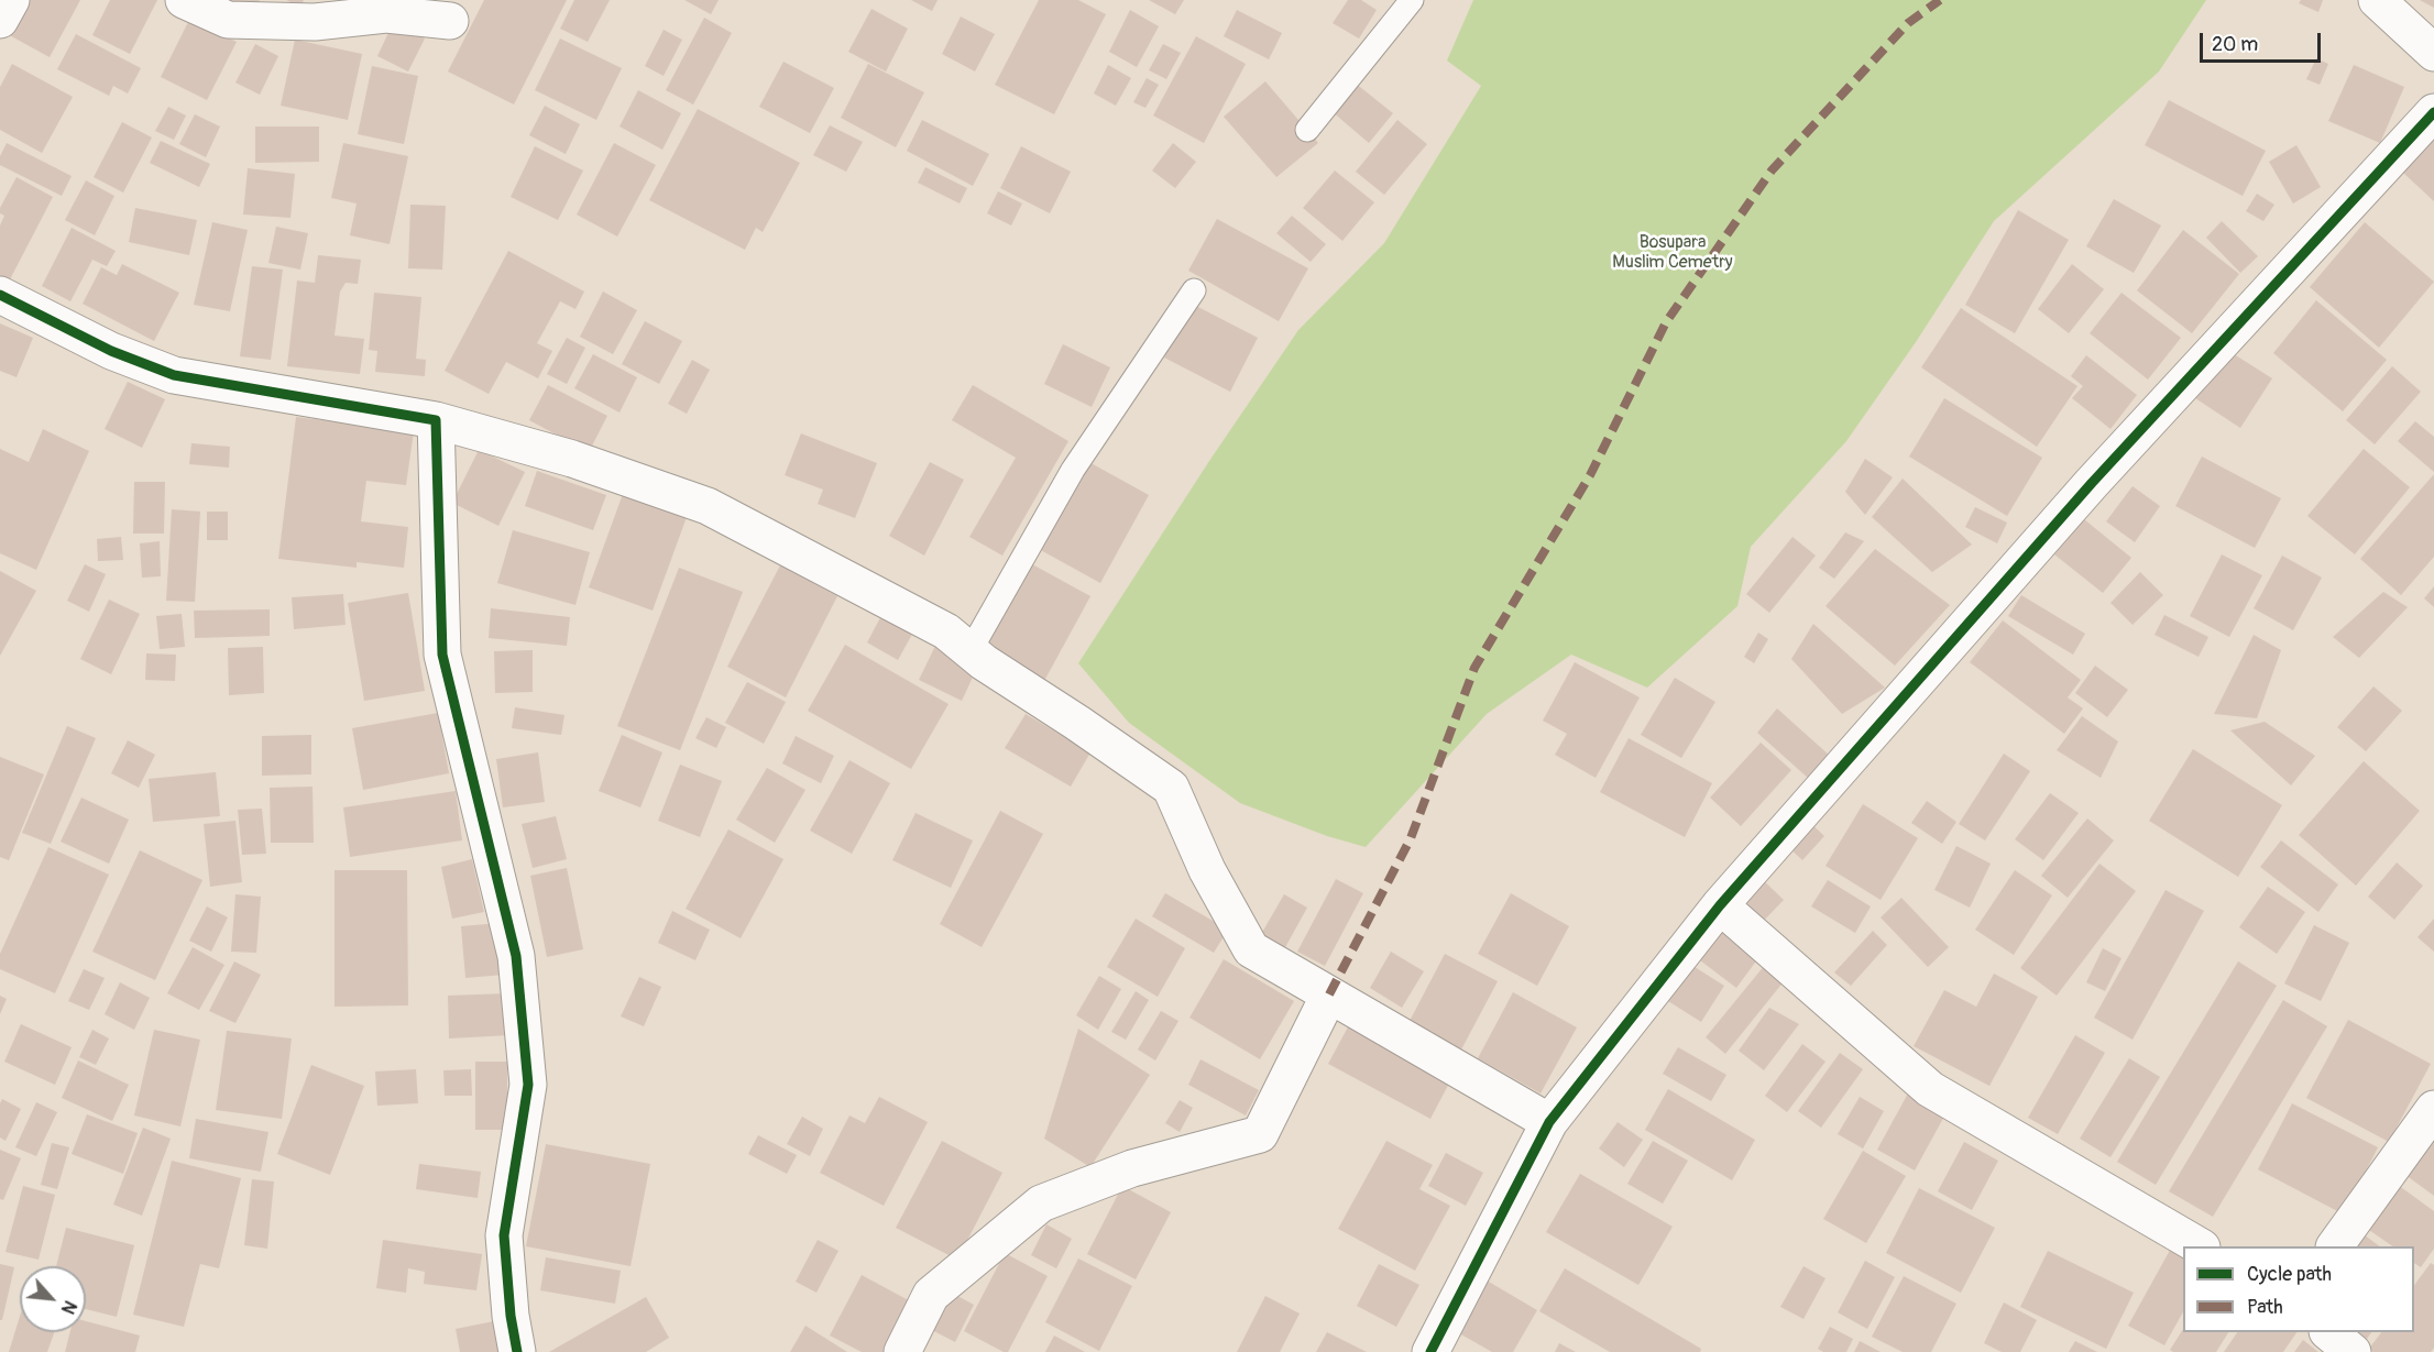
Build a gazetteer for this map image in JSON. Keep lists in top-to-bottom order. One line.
{"parks":["Bosupara Muslim Cemetry"],"legend":["Cycle path","Path"],"scale_bar":"20 m","north":"bottom right"}
